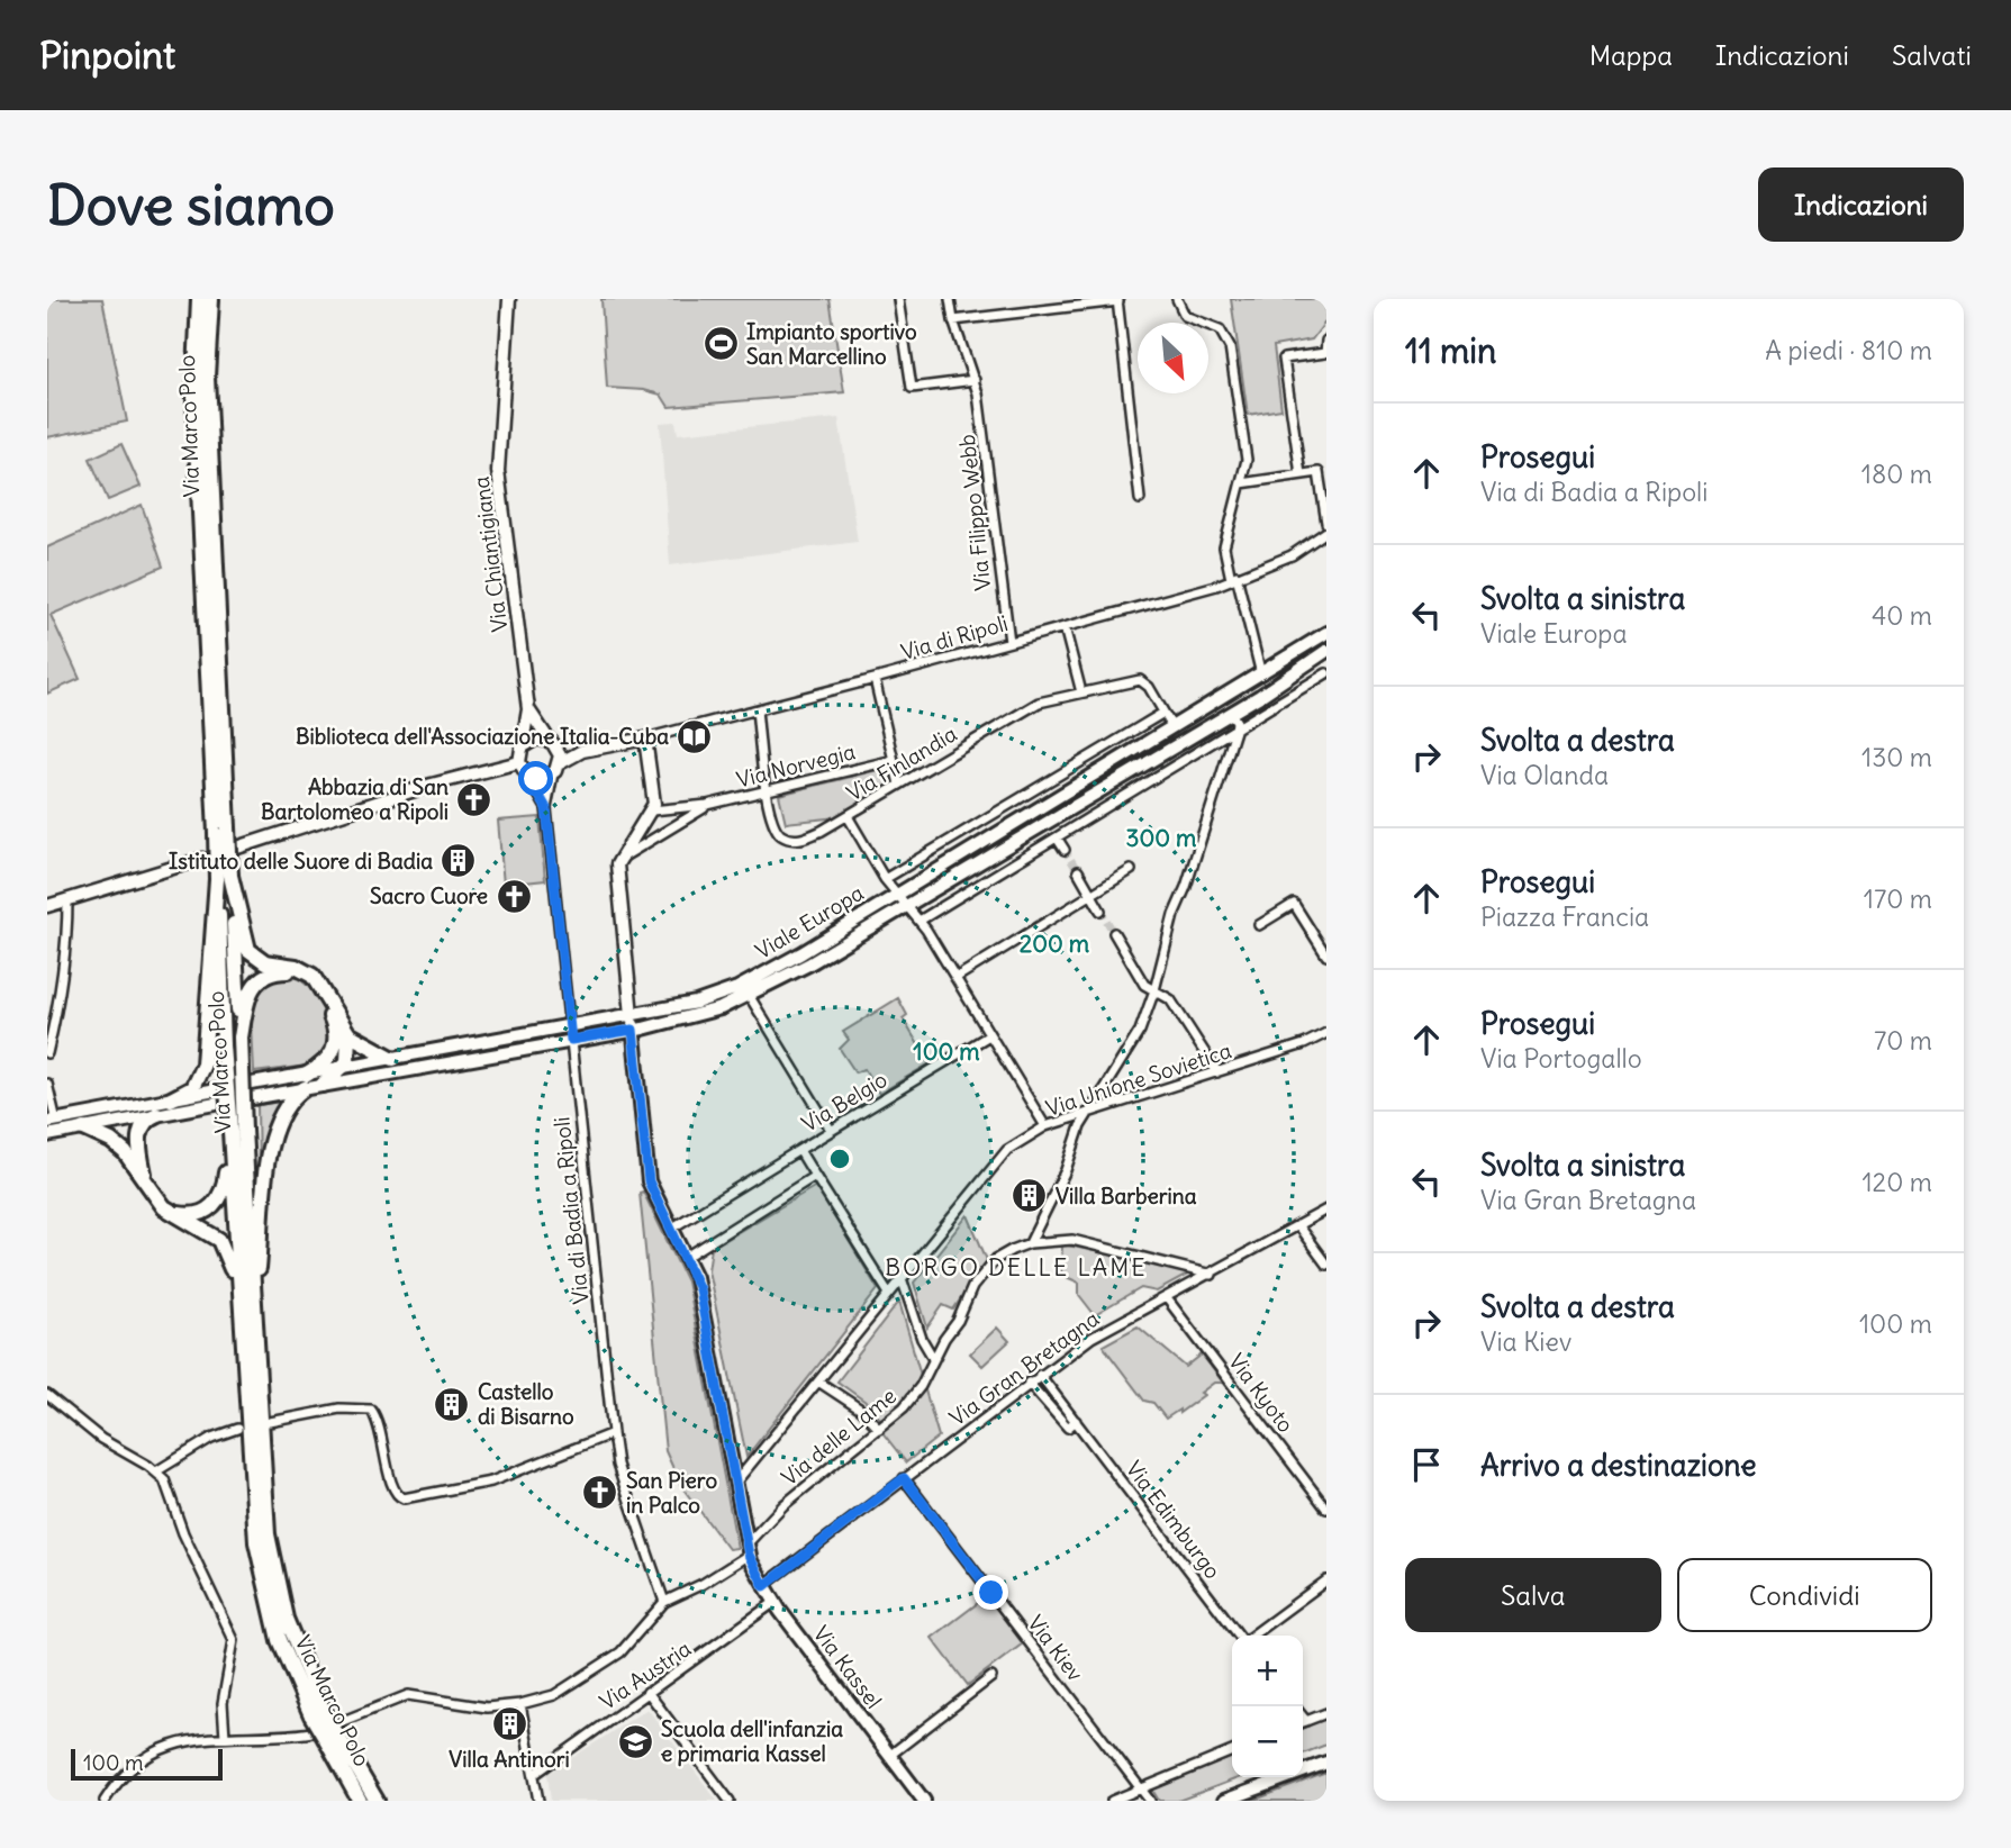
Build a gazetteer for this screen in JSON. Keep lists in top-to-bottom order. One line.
{"streets":{"highway":["Via Marco Polo"],"main road":["Viale Europa","Via Kassel"],"street":["Via Filippo Webb","Via Chiantigiana","Via di Ripoli","Via Finlandia","Via Norvegia","Via Unione Sovietica","Via Belgio","Via di Badia a Ripoli","Via Gran Bretagna","Via Kyoto","Via delle Lame","Via Edimburgo","Via Kiev","Via Austria"]},"crossings":[["Via Marco Polo","Via delle Lame"],["Via Filippo Webb","Via di Ripoli"],["Via Chiantigiana","Via di Ripoli"],["Via Chiantigiana","Via di Badia a Ripoli"],["Via di Ripoli","Via di Badia a Ripoli"],["Via Finlandia","Via Norvegia"],["Via Finlandia","Viale Europa"],["Viale Europa","Via di Badia a Ripoli"],["Viale Europa","Via Kassel"],["Via Unione Sovietica","Via Kassel"],["Via Belgio","Via Kassel"],["Via di Badia a Ripoli","Via delle Lame"],["Via Gran Bretagna","Via Kyoto"],["Via Gran Bretagna","Via delle Lame"],["Via Gran Bretagna","Via Edimburgo"],["Via Gran Bretagna","Via Kiev"],["Via Gran Bretagna","Via Kassel"],["Via delle Lame","Via Kassel"],["Via Kassel","Via Austria"]],"districts":["BORGO DELLE LAME"],"places":{"sports":["Impianto sportivo San Marcellino"],"library":["Biblioteca dell'Associazione Italia-Cuba"],"church":["Abbazia di San Bartolomeo a Ripoli","Sacro Cuore","San Piero in Palco"],"building":["Istituto delle Suore di Badia","Villa Barberina","Castello di Bisarno","Villa Antinori"],"school or university":["Scuola dell'infanzia e primaria Kassel"]},"scale_bar":"100 m","north":"bottom right","page":{"header":"Pinpoint","nav":["Mappa","Indicazioni","Salvati"],"buttons":["Indicazioni",["Salva","Condividi"]],"title":"Dove siamo","heading":["11 min","A piedi · 810 m"],"list":[["Prosegui","Via di Badia a Ripoli","180 m"],["Svolta a sinistra","Viale Europa","40 m"],["Svolta a destra","Via Olanda","130 m"],["Prosegui","Piazza Francia","170 m"],["Prosegui","Via Portogallo","70 m"],["Svolta a sinistra","Via Gran Bretagna","120 m"],["Svolta a destra","Via Kiev","100 m"],"Arrivo a destinazione"],"map_buttons":["+","−"],"scale":"100 m"},"rings":["300 m","200 m","100 m"]}
